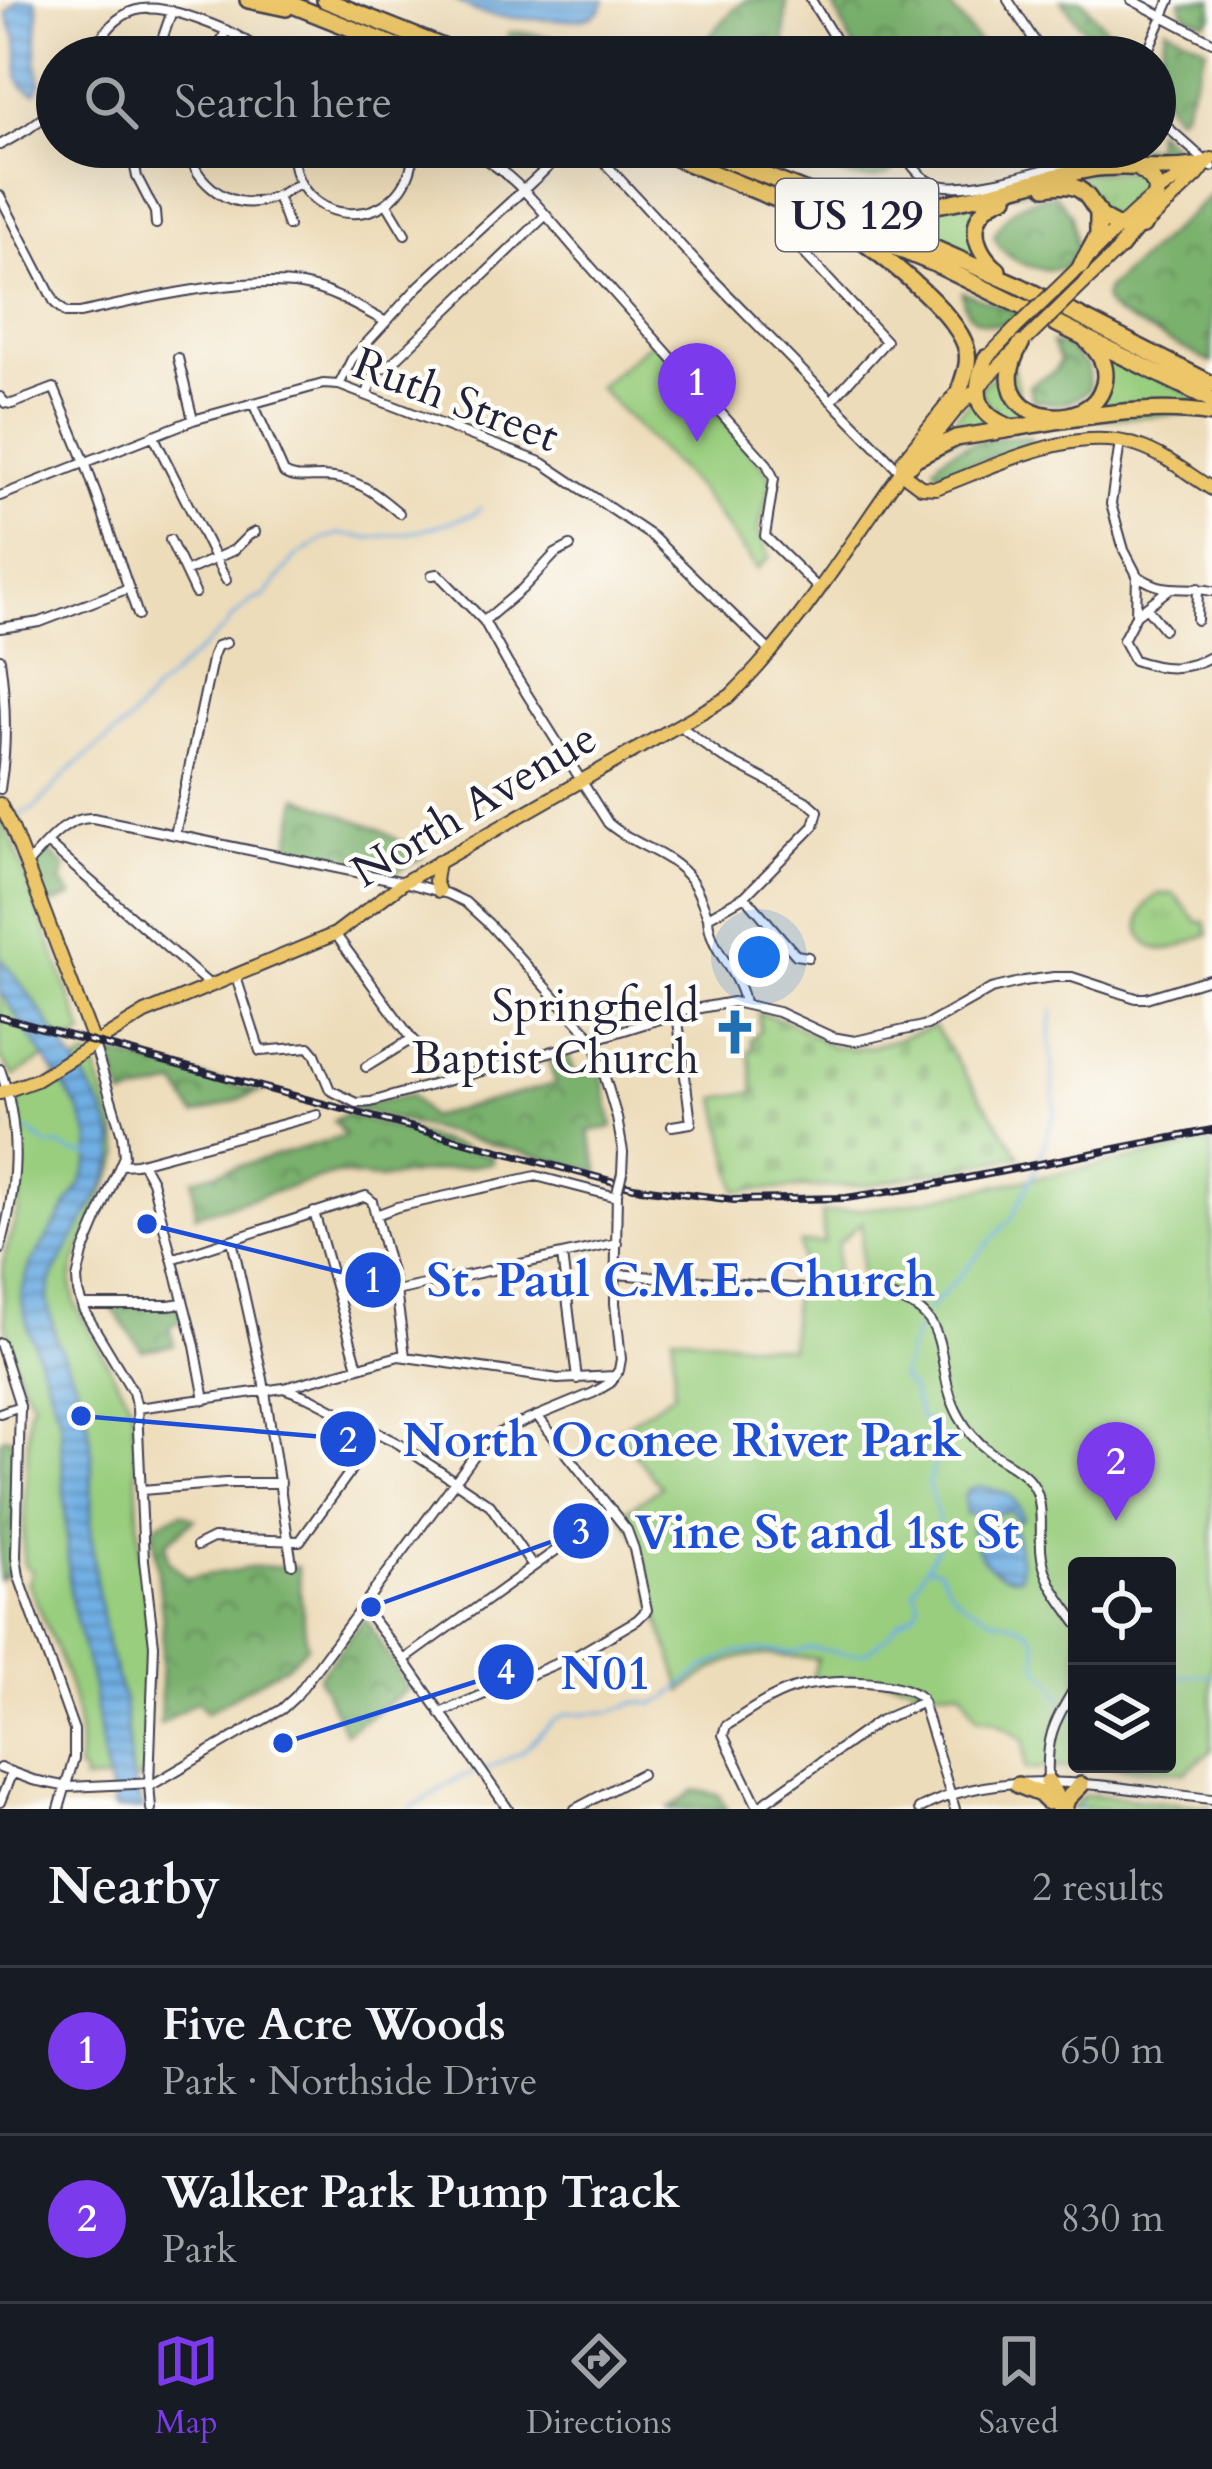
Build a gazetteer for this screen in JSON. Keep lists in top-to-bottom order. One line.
{"streets":{"highway":["US 129"],"main road":["North Avenue"],"street":["Ruth Street"]},"crossings":[["US 129","North Avenue"],["Ruth Street","North Avenue"]],"places":{"church":["Springfield Baptist Church"],"other":["St. Paul C.M.E. Church","North Oconee River Park","Vine St and 1st St","N01"]},"page":{"search":"Search here","pins":["1","2"],"heading":["Nearby","2 results"],"list":[{"mark":"1","name":"Five Acre Woods","note":"Park · Northside Drive","value":"650 m"},{"mark":"2","name":"Walker Park Pump Track","note":"Park","value":"830 m"}],"nav":["Map","Directions","Saved"]}}
